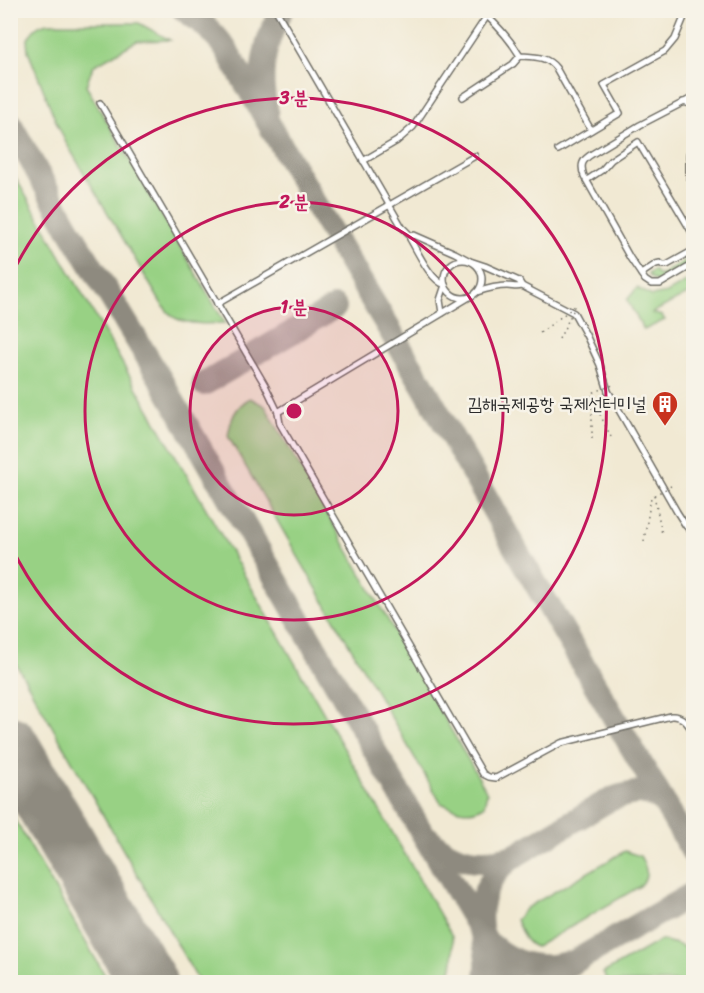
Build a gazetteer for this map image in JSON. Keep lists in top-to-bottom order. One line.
{"places":{"building":["김해국제공항 국제선터미널"]},"rings":["3 분","2 분","1 분"]}
